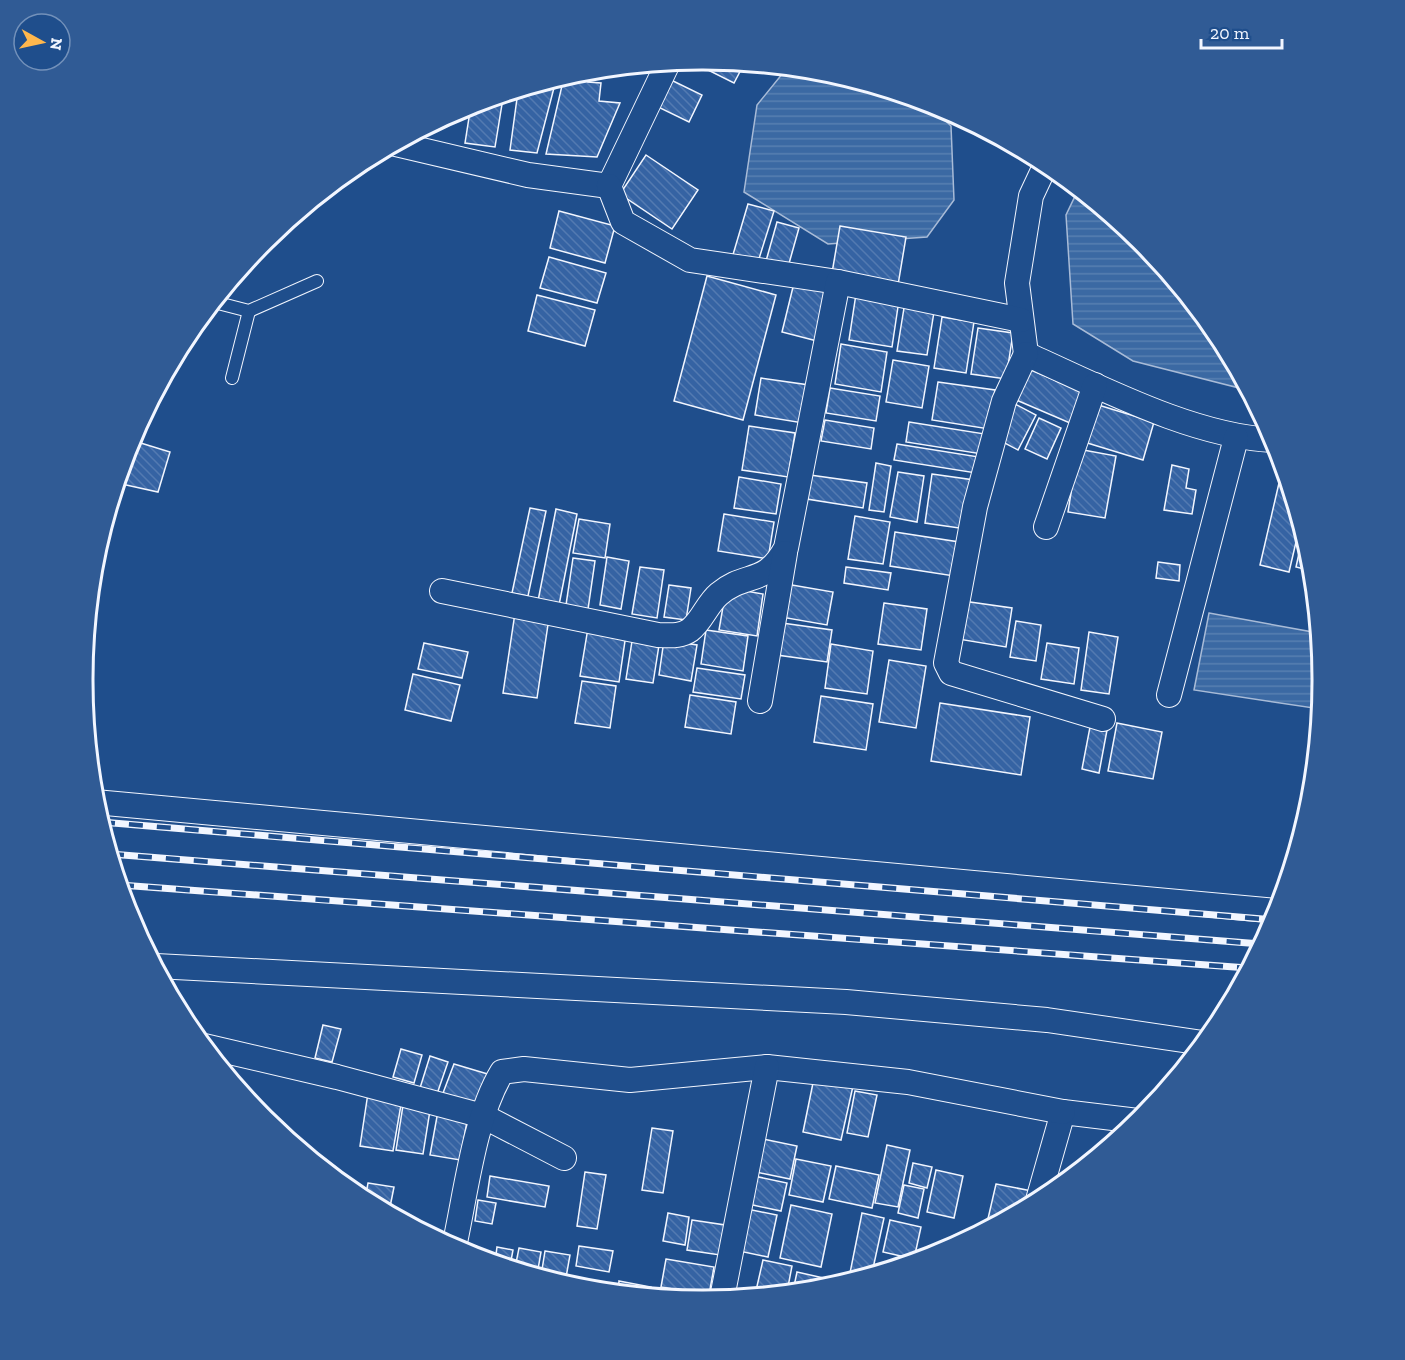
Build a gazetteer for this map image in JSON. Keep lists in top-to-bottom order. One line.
{"scale_bar":"20 m","north":"right"}
